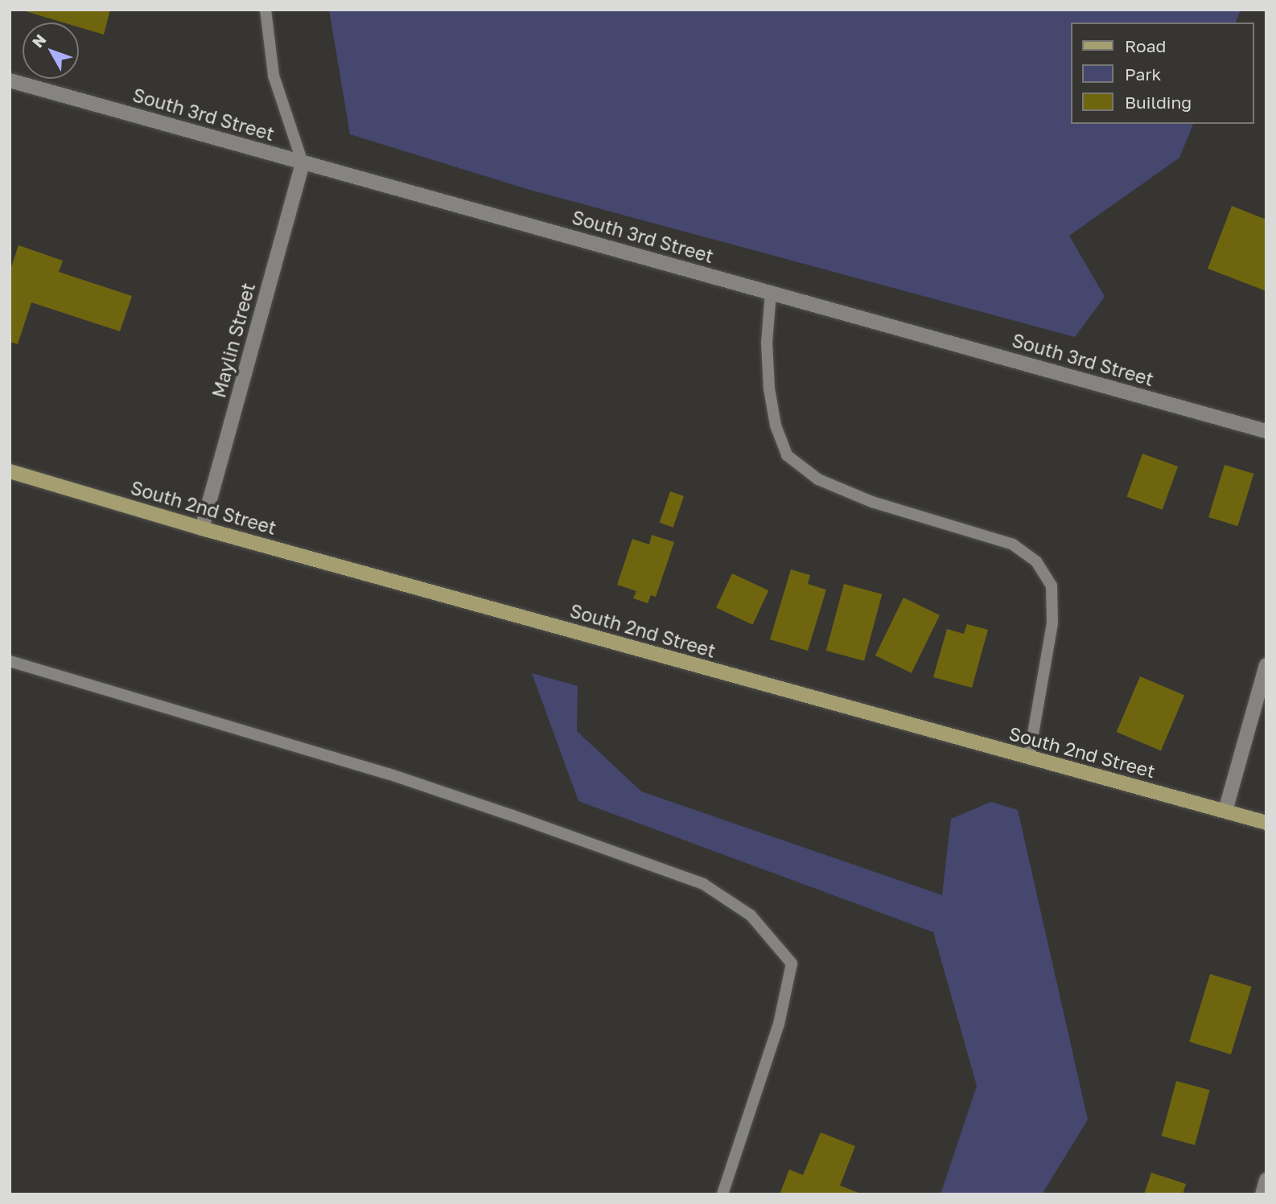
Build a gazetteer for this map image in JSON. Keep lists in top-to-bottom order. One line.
{"streets":{"main road":["South 2nd Street"],"street":["South 3rd Street","Maylin Street"]},"crossings":[["South 3rd Street","Maylin Street"],["Maylin Street","South 2nd Street"]],"legend":["Road","Park","Building"],"north":"top left"}
